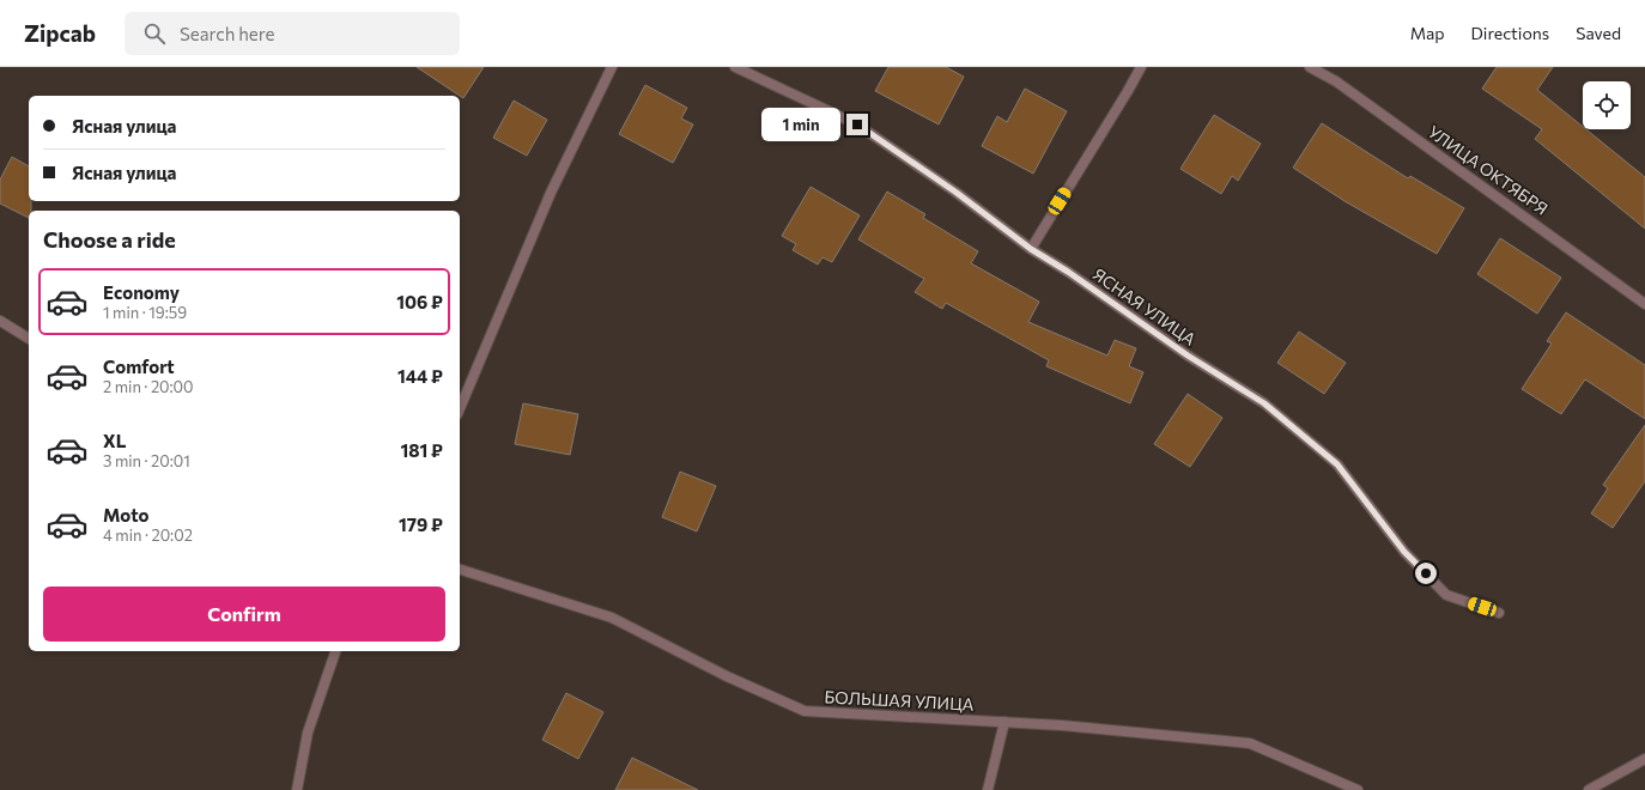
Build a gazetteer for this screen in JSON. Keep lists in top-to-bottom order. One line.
{"streets":{"street":["УЛИЦА ОКТЯБРЯ","ЯСНАЯ УЛИЦА","БОЛЬШАЯ УЛИЦА"]},"page":{"header":"Zipcab","search":"Search here","nav":["Map","Directions","Saved"],"banner":["Ясная улица","Ясная улица"],"bubble":"1 min","heading":"Choose a ride","list":[{"name":"Economy","note":"1 min · 19:59","value":"106 ₽"},{"name":"Comfort","note":"2 min · 20:00","value":"144 ₽"},{"name":"XL","note":"3 min · 20:01","value":"181 ₽"},{"name":"Moto","note":"4 min · 20:02","value":"179 ₽"}],"buttons":"Confirm"}}
